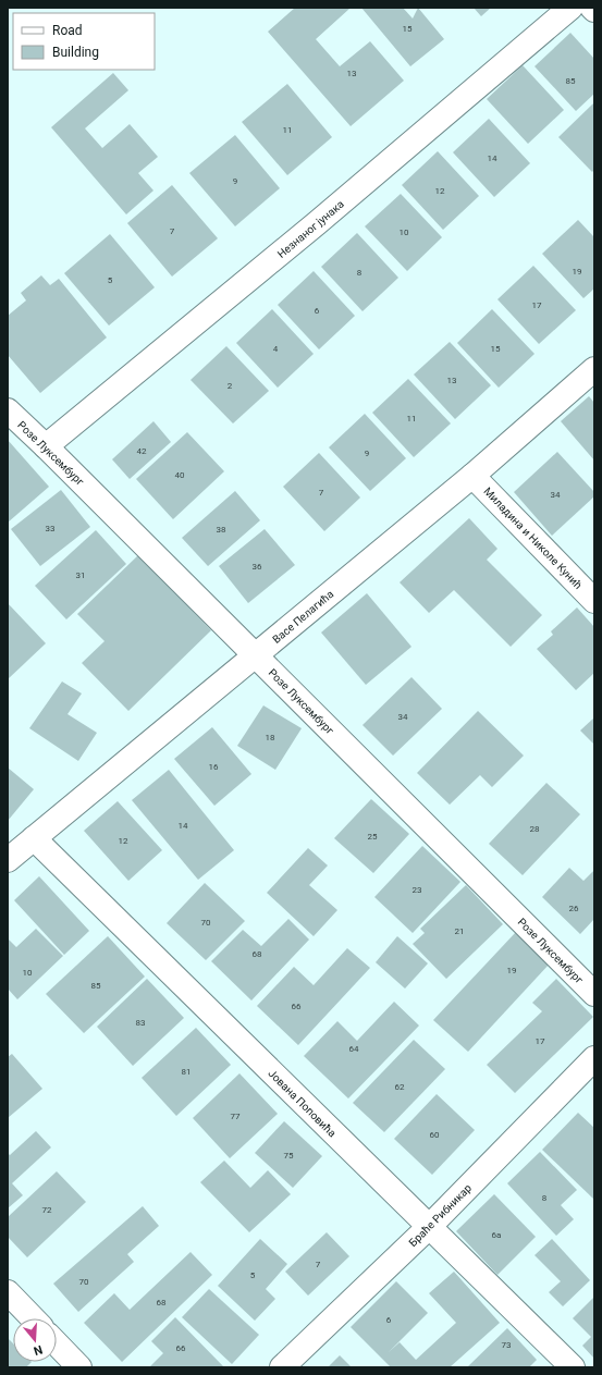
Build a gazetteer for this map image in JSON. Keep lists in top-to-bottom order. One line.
{"streets":{"street":["Незнаног јунака","Розе Луксембург","Миладина и Николе Кунић","Васе Пелагића","Јована Поповића","Браће Рибникар"]},"crossings":[["Незнаног јунака","Розе Луксембург"],["Розе Луксембург","Васе Пелагића"],["Миладина и Николе Кунић","Васе Пелагића"],["Васе Пелагића","Јована Поповића"],["Јована Поповића","Браће Рибникар"]],"house_numbers":["15","13","85","11","14","9","12","7","10","19","8","5","17","6","4","15","13","2","11","42","9","40","7","34","33","38","36","31","34","18","16","14","28","25","12","23","26","70","21","68","19","10","85","66","83","17","64","81","62","77","60","75","8","72","6a","7","5","70","68","6","73","66"],"legend":["Road","Building"],"north":"bottom"}
